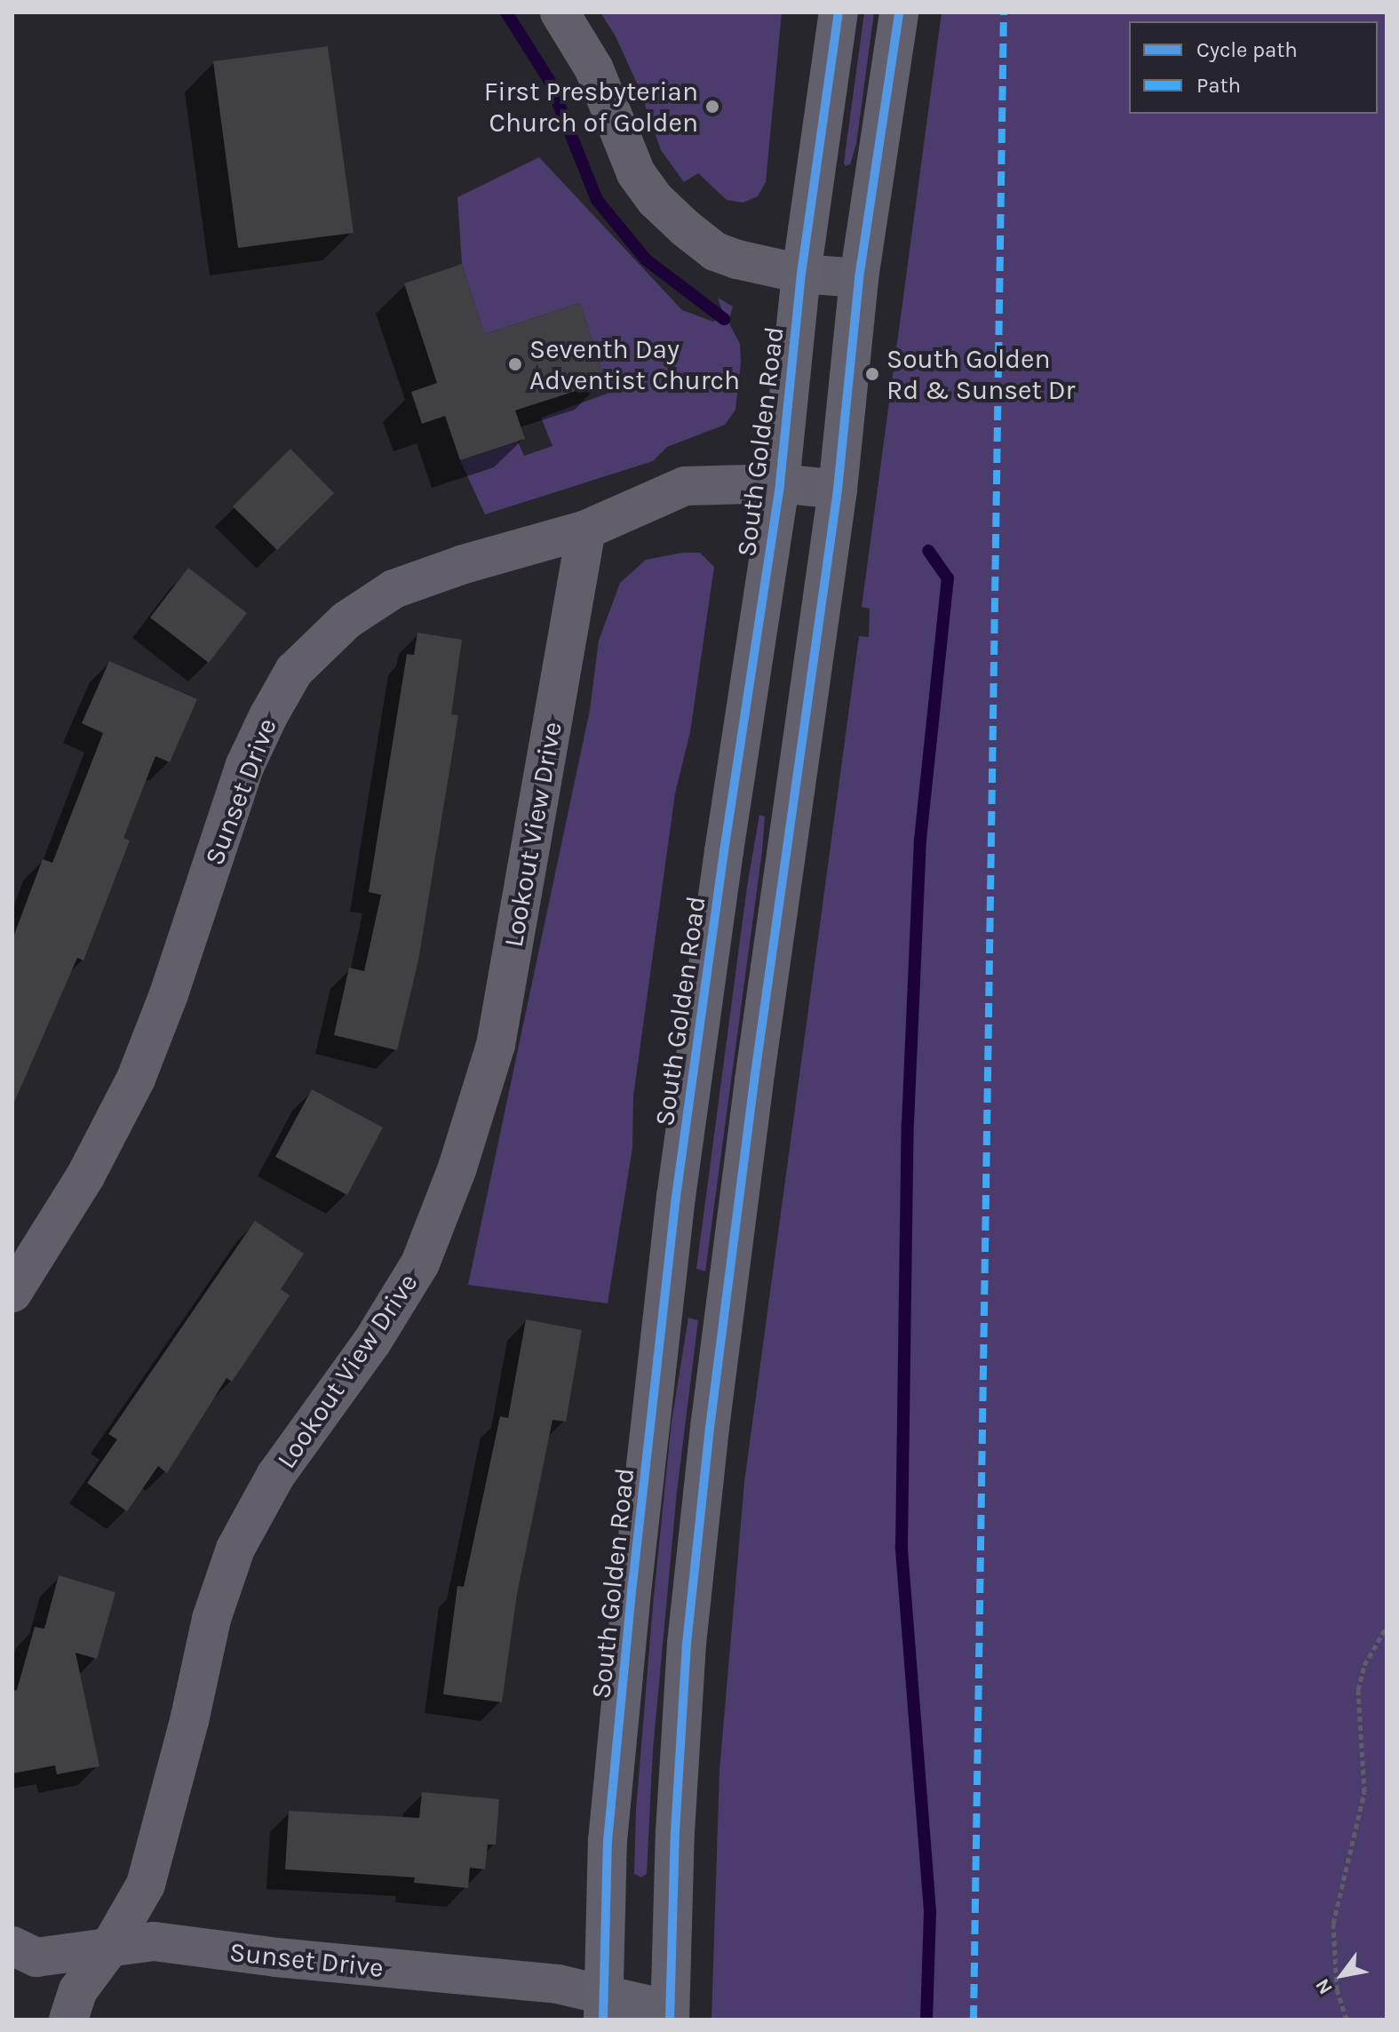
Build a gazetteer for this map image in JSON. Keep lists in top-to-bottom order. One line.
{"streets":{"main road":["South Golden Road"],"street":["Sunset Drive","Lookout View Drive"]},"crossings":[["South Golden Road","Sunset Drive"],["Sunset Drive","Lookout View Drive"]],"places":["First Presbyterian Church of Golden","Seventh Day Adventist Church","South Golden Rd & Sunset Dr"],"legend":["Cycle path","Path"],"north":"bottom left"}
